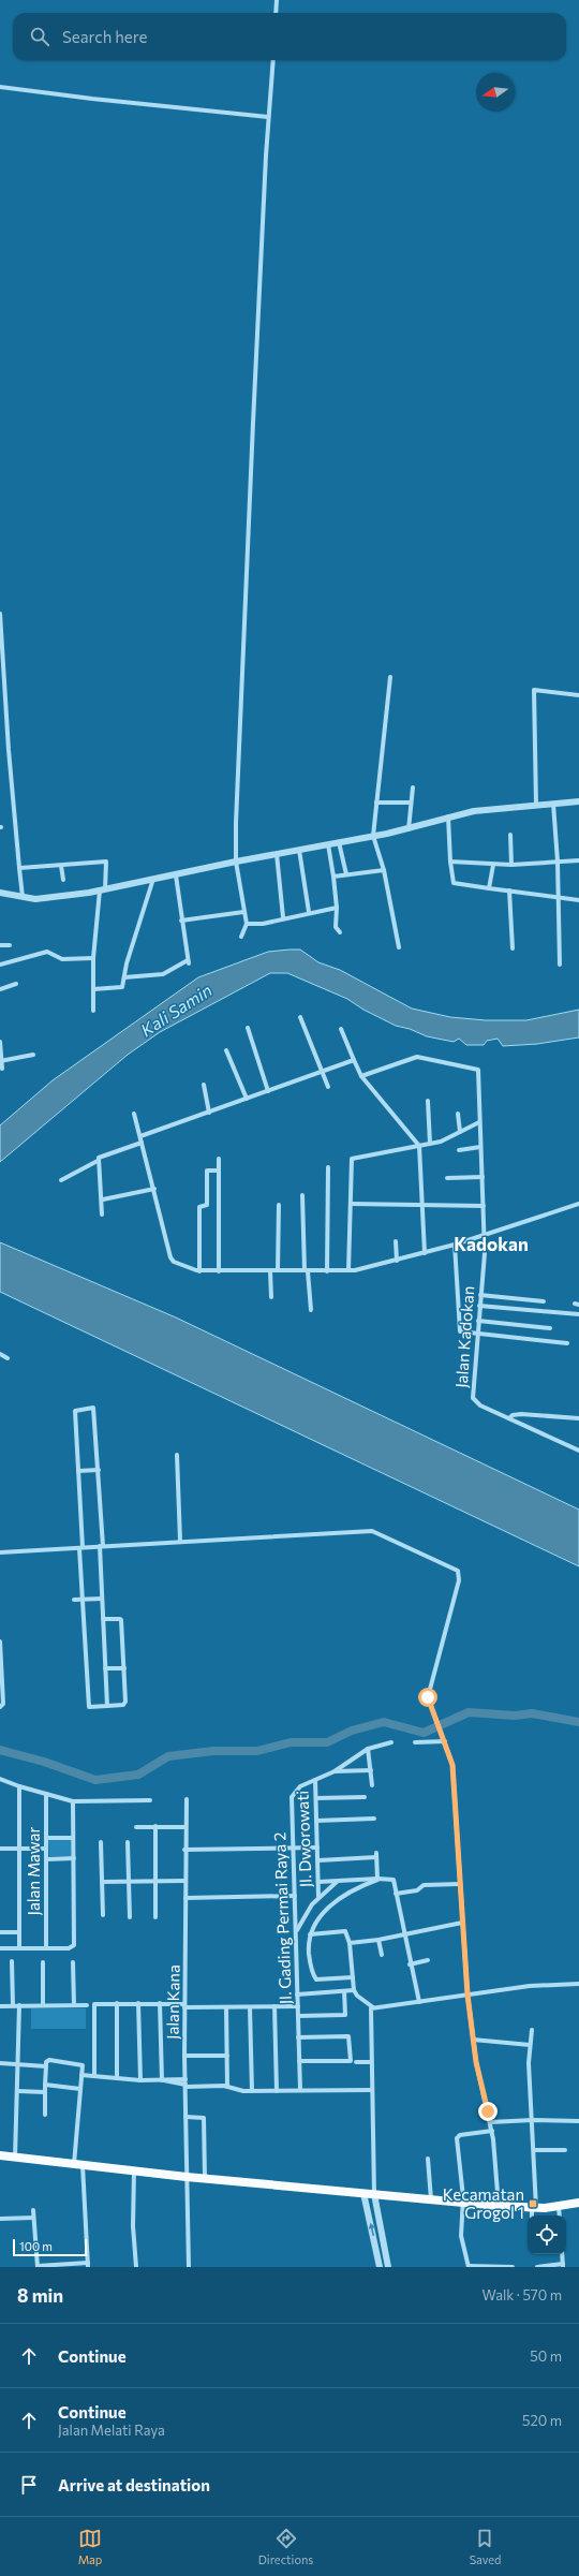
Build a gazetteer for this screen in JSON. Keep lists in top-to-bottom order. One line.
{"streets":{"street":["Jalan Kadokan","Jl. Dworowati","Jalan Mawar","Jl. Gading Permai Raya 2","Jalan Kana"]},"crossings":[["Jl. Dworowati","Jl. Gading Permai Raya 2"]],"districts":["Kadokan"],"water":["Kali Samin"],"places":{"transit":["Kecamatan Grogol 1"]},"scale_bar":"100 m","north":"left","page":{"search":"Search here","scale":"100 m","heading":["8 min","Walk · 570 m"],"list":[["Continue","50 m"],["Continue","Jalan Melati Raya","520 m"],"Arrive at destination"],"nav":["Map","Directions","Saved"]}}
